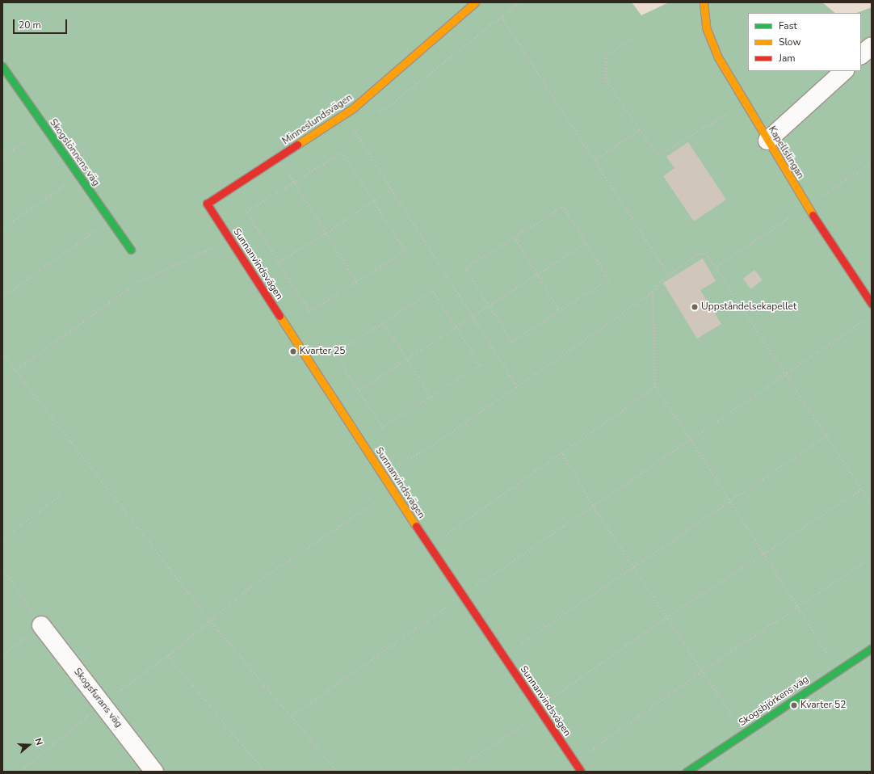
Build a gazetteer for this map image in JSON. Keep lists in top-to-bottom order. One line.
{"streets":{"street":["Minneslundsvägen","Skogslönnens väg","Kapellslingan","Sunnanvindsvägen","Skogsfurans väg","Skogsbjörkens väg"]},"crossings":[["Minneslundsvägen","Sunnanvindsvägen"]],"places":["Uppståndelsekapellet","Kvarter 25","Kvarter 52"],"legend":["Fast","Slow","Jam"],"scale_bar":"20 m","north":"right"}
